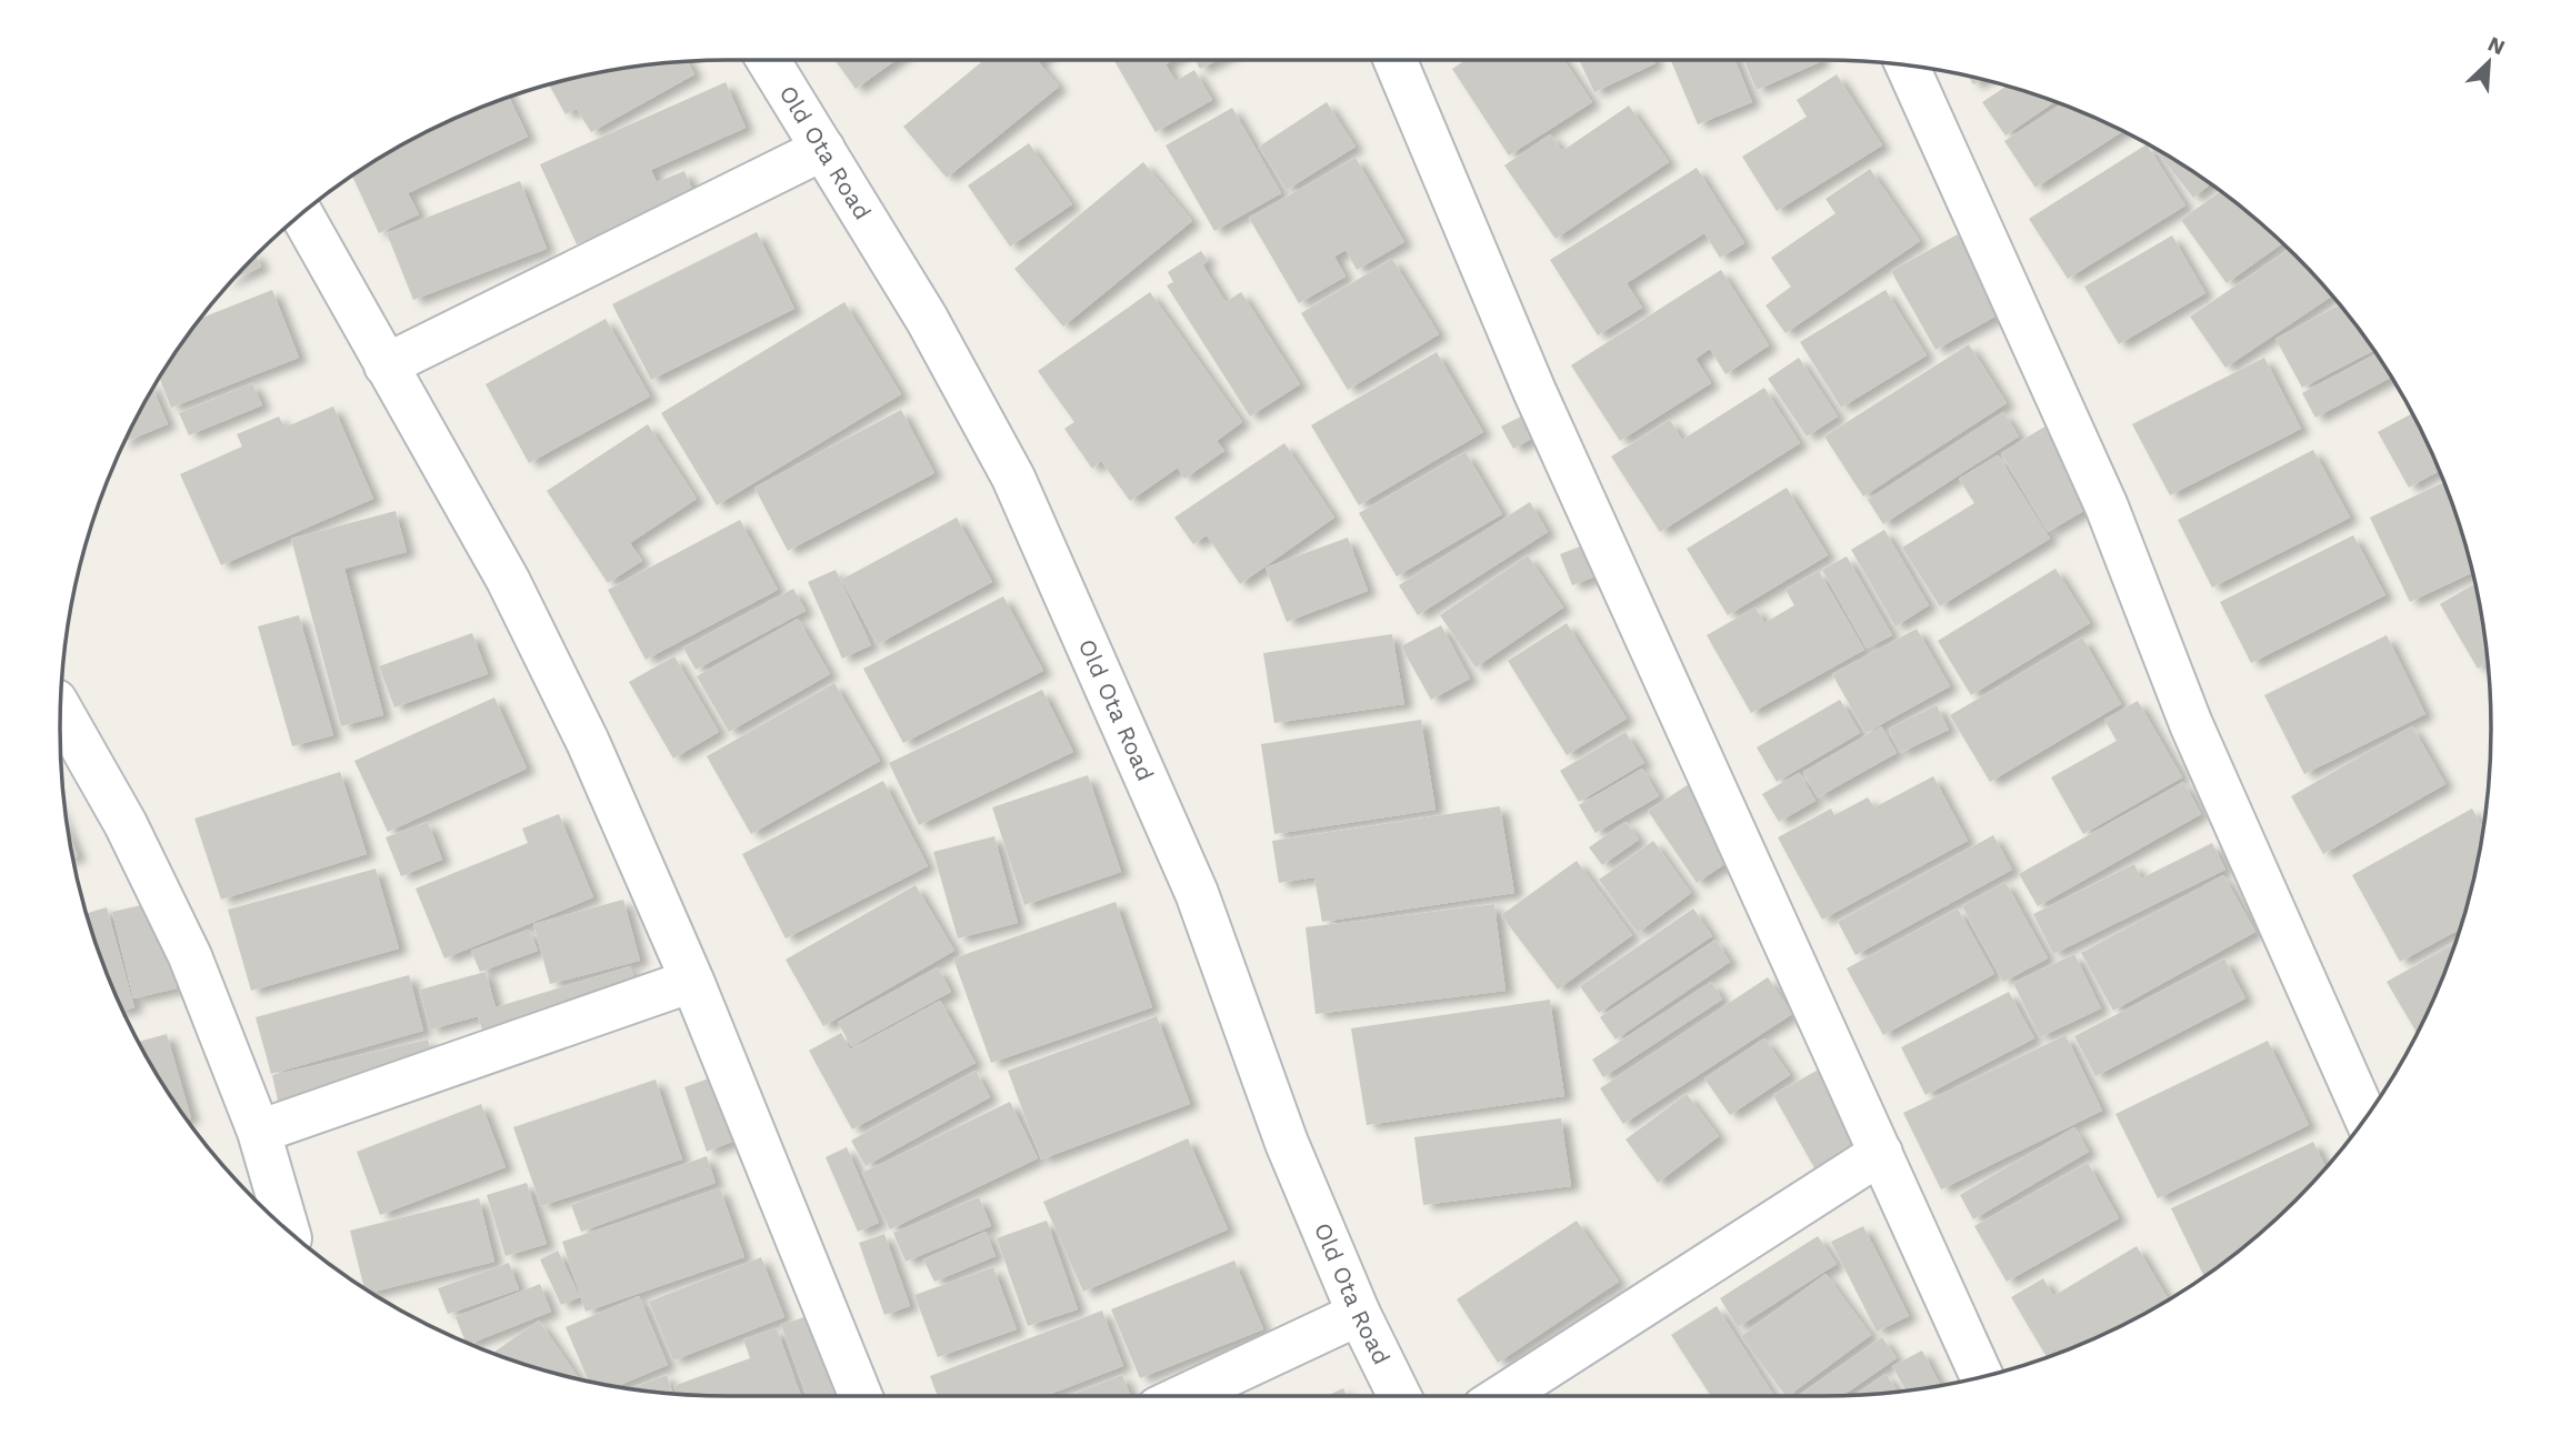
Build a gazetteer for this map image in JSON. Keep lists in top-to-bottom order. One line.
{"streets":{"street":["Old Ota Road"]},"north":"top right"}
